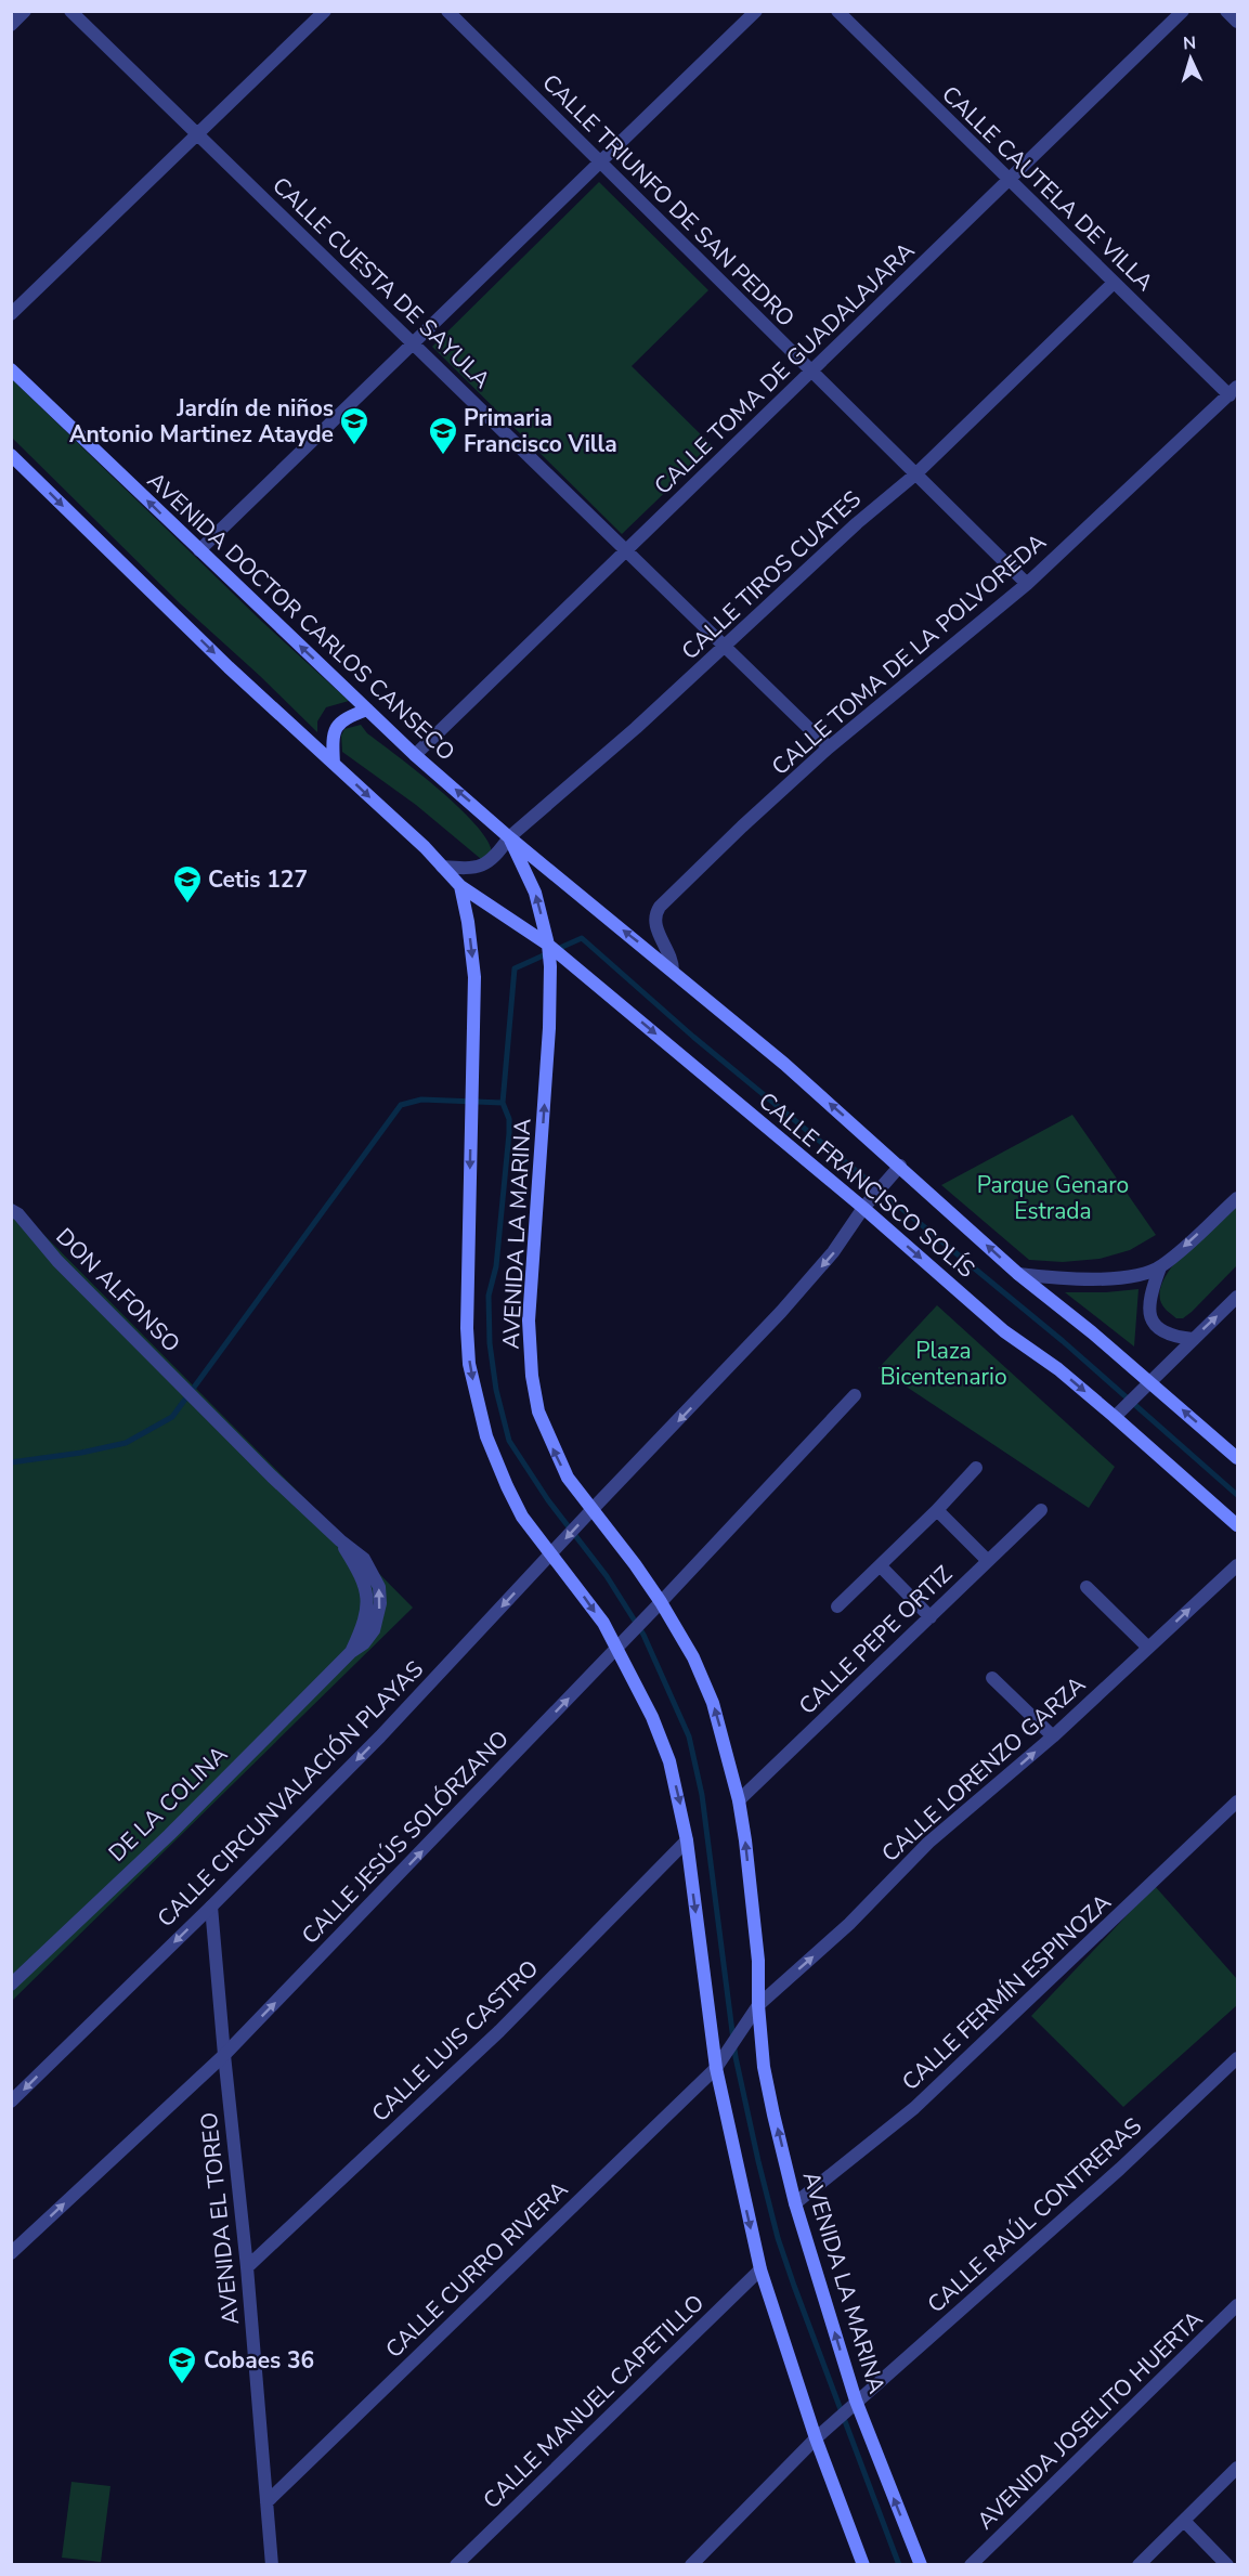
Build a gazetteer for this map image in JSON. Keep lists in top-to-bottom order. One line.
{"streets":{"main road":["AVENIDA DOCTOR CARLOS CANSECO","CALLE FRANCISCO SOLÍS","AVENIDA LA MARINA"],"street":["CALLE CAUTELA DE VILLA","CALLE TRIUNFO DE SAN PEDRO","CALLE CUESTA DE SAYULA","CALLE TOMA DE GUADALAJARA","CALLE TIROS CUATES","CALLE TOMA DE LA POLVOREDA","DON ALFONSO","CALLE PEPE ORTIZ","CALLE LORENZO GARZA","CALLE CIRCUNVALACIÓN PLAYAS","DE LA COLINA","CALLE JESÚS SOLÓRZANO","CALLE FERMÍN ESPINOZA","CALLE LUIS CASTRO","CALLE RAÚL CONTRERAS","AVENIDA EL TOREO","CALLE CURRO RIVERA","CALLE MANUEL CAPETILLO","AVENIDA JOSELITO HUERTA"]},"crossings":[["CALLE CAUTELA DE VILLA","CALLE TOMA DE GUADALAJARA"],["CALLE CAUTELA DE VILLA","CALLE TIROS CUATES"],["CALLE CAUTELA DE VILLA","CALLE TOMA DE LA POLVOREDA"],["CALLE TRIUNFO DE SAN PEDRO","CALLE TOMA DE GUADALAJARA"],["CALLE TRIUNFO DE SAN PEDRO","CALLE TIROS CUATES"],["CALLE TRIUNFO DE SAN PEDRO","CALLE TOMA DE LA POLVOREDA"],["CALLE CUESTA DE SAYULA","CALLE TOMA DE GUADALAJARA"],["CALLE CUESTA DE SAYULA","CALLE TIROS CUATES"],["CALLE CUESTA DE SAYULA","CALLE TOMA DE LA POLVOREDA"],["CALLE TOMA DE GUADALAJARA","AVENIDA DOCTOR CARLOS CANSECO"],["CALLE TIROS CUATES","AVENIDA DOCTOR CARLOS CANSECO"],["CALLE TIROS CUATES","CALLE FRANCISCO SOLÍS"],["CALLE TIROS CUATES","AVENIDA LA MARINA"],["AVENIDA DOCTOR CARLOS CANSECO","CALLE FRANCISCO SOLÍS"],["AVENIDA DOCTOR CARLOS CANSECO","AVENIDA LA MARINA"],["CALLE TOMA DE LA POLVOREDA","CALLE FRANCISCO SOLÍS"],["CALLE FRANCISCO SOLÍS","AVENIDA LA MARINA"],["CALLE FRANCISCO SOLÍS","CALLE CIRCUNVALACIÓN PLAYAS"],["AVENIDA LA MARINA","CALLE PEPE ORTIZ"],["AVENIDA LA MARINA","CALLE LORENZO GARZA"],["AVENIDA LA MARINA","CALLE CIRCUNVALACIÓN PLAYAS"],["AVENIDA LA MARINA","CALLE JESÚS SOLÓRZANO"],["AVENIDA LA MARINA","CALLE FERMÍN ESPINOZA"],["AVENIDA LA MARINA","CALLE LUIS CASTRO"],["AVENIDA LA MARINA","CALLE RAÚL CONTRERAS"],["AVENIDA LA MARINA","CALLE CURRO RIVERA"],["AVENIDA LA MARINA","CALLE MANUEL CAPETILLO"],["DON ALFONSO","DE LA COLINA"],["CALLE CIRCUNVALACIÓN PLAYAS","AVENIDA EL TOREO"],["CALLE JESÚS SOLÓRZANO","AVENIDA EL TOREO"],["CALLE LUIS CASTRO","AVENIDA EL TOREO"],["AVENIDA EL TOREO","CALLE CURRO RIVERA"]],"one_way":["CALLE LORENZO GARZA","CALLE CIRCUNVALACIÓN PLAYAS","CALLE JESÚS SOLÓRZANO"],"parks":["Parque Genaro Estrada","Plaza Bicentenario"],"places":{"school or university":["Jardín de niños Antonio Martinez Atayde","Primaria Francisco Villa","Cetis 127","Cobaes 36"]},"north":"top"}
